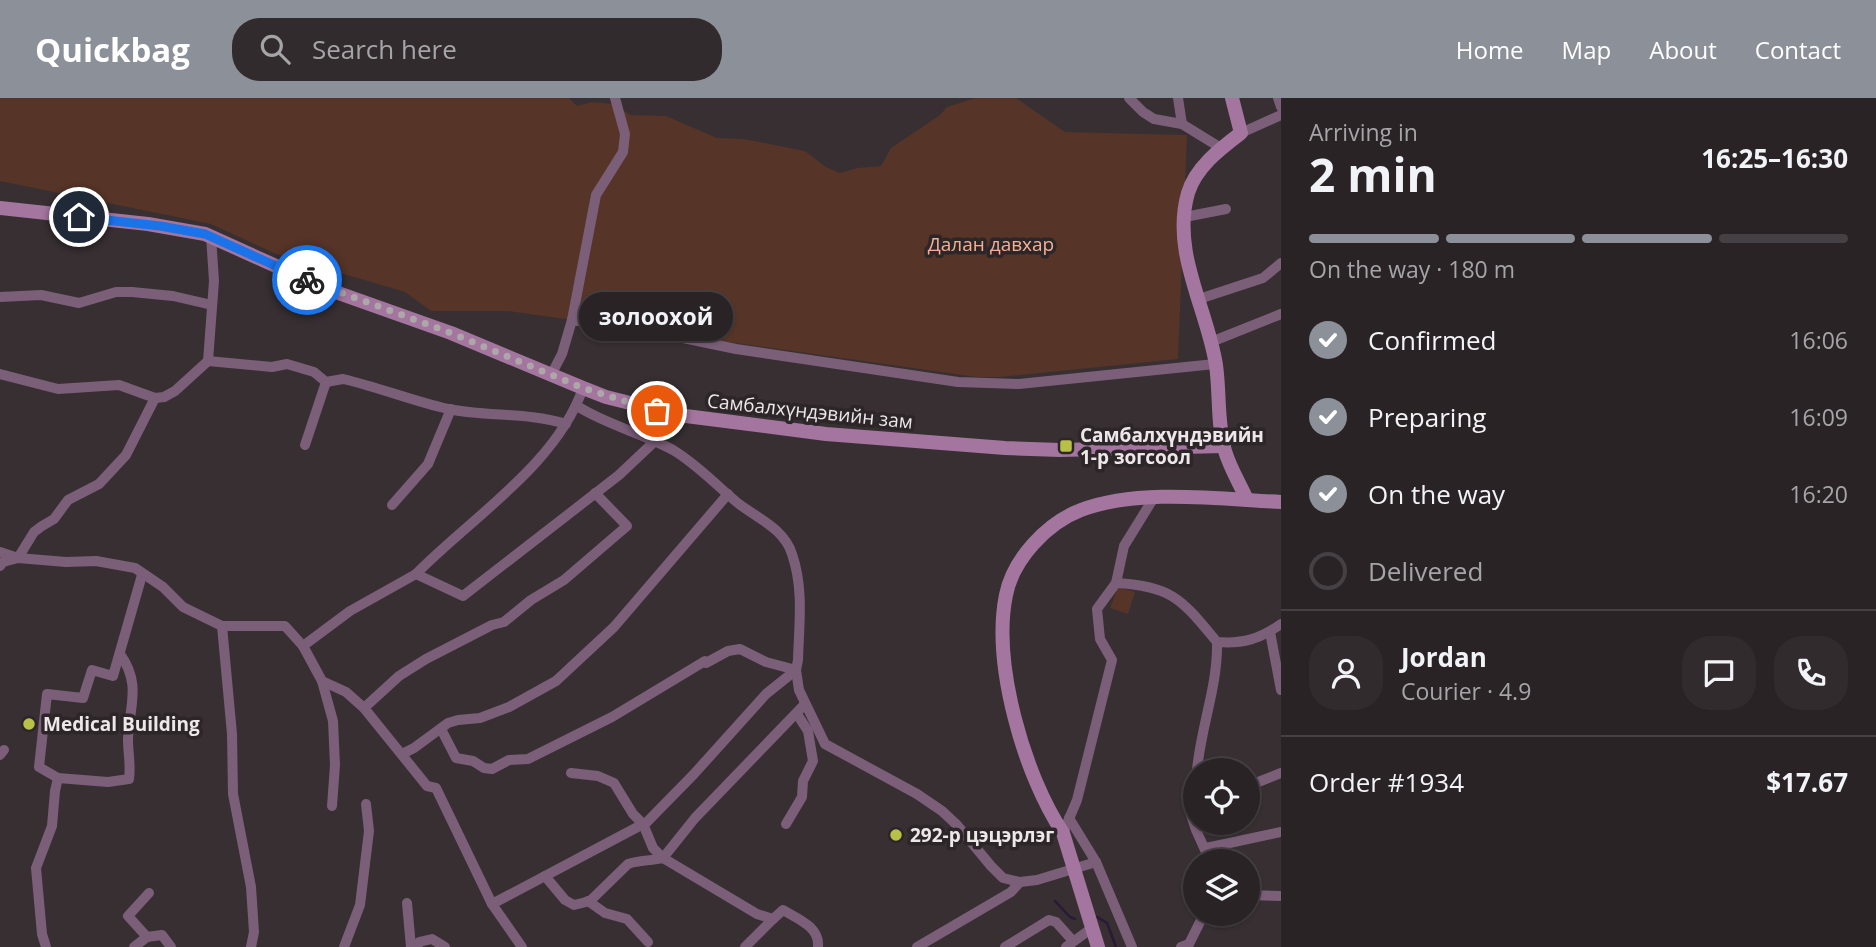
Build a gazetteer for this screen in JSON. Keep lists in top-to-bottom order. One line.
{"streets":{"street":["Самбалхүндэвийн зам"]},"parks":["Далан давхар"],"places":{"other":["золоохой","Medical Building","292-р цэцэрлэг"],"transit":["Самбалхүндэвийн 1-р зогсоол"]},"page":{"header":"Quickbag","search":"Search here","nav":["Home","Map","About","Contact"],"heading":["2 min","Arriving in","16:25–16:30"],"panel":["Jordan","Courier · 4.9","Order #1934","$17.67"],"bar":"On the way · 180 m","bubble":"золоохой","list":[["Confirmed","16:06"],["Preparing","16:09"],["On the way","16:20"],"Delivered"]}}
